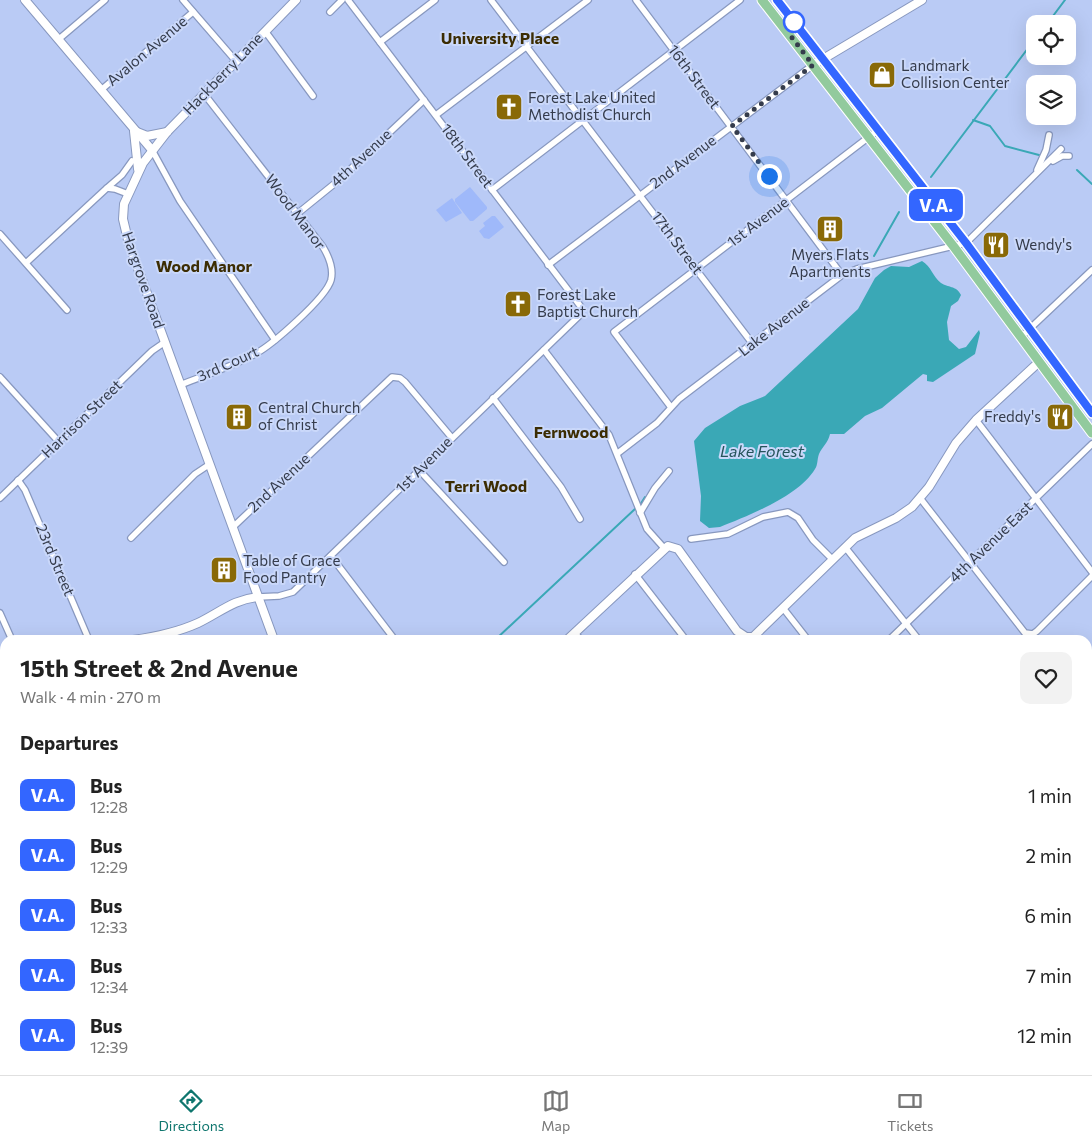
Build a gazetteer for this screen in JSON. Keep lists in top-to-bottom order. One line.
{"streets":{"main road":["Hackberry Lane","2nd Avenue","Hargrove Road"],"street":["Avalon Avenue","16th Street","18th Street","4th Avenue","Wood Manor","1st Avenue","17th Street","Lake Avenue","3rd Court","Harrison Street","4th Avenue East","23rd Street"]},"crossings":[["Hackberry Lane","Wood Manor"],["Hackberry Lane","Hargrove Road"],["16th Street","2nd Avenue"],["16th Street","1st Avenue"],["16th Street","Lake Avenue"],["18th Street","4th Avenue"],["18th Street","2nd Avenue"],["18th Street","1st Avenue"],["4th Avenue","Wood Manor"],["2nd Avenue","1st Avenue"],["2nd Avenue","17th Street"],["2nd Avenue","Hargrove Road"],["Wood Manor","3rd Court"],["1st Avenue","17th Street"],["1st Avenue","Hargrove Road"],["1st Avenue","Lake Avenue"],["17th Street","Lake Avenue"],["Hargrove Road","3rd Court"],["Hargrove Road","Harrison Street"],["Harrison Street","23rd Street"]],"districts":["University Place","Wood Manor","Fernwood","Terri Wood"],"water":["Lake Forest"],"places":{"shop":["Landmark Collision Center"],"church":["Forest Lake United Methodist Church","Forest Lake Baptist Church"],"building":["Myers Flats Apartments","Central Church of Christ","Table of Grace Food Pantry"],"restaurant":["Wendy's","Freddy's"]},"lines":["bus line V.A."],"page":{"on_map":"V.A.","heading":[["15th Street & 2nd Avenue","Walk · 4 min · 270 m"],"Departures"],"list":[{"mark":"V.A.","name":"Bus","note":"12:28","value":"1 min"},{"mark":"V.A.","name":"Bus","note":"12:29","value":"2 min"},{"mark":"V.A.","name":"Bus","note":"12:33","value":"6 min"},{"mark":"V.A.","name":"Bus","note":"12:34","value":"7 min"},{"mark":"V.A.","name":"Bus","note":"12:39","value":"12 min"}],"tabs":["Directions","Map","Tickets"]}}
